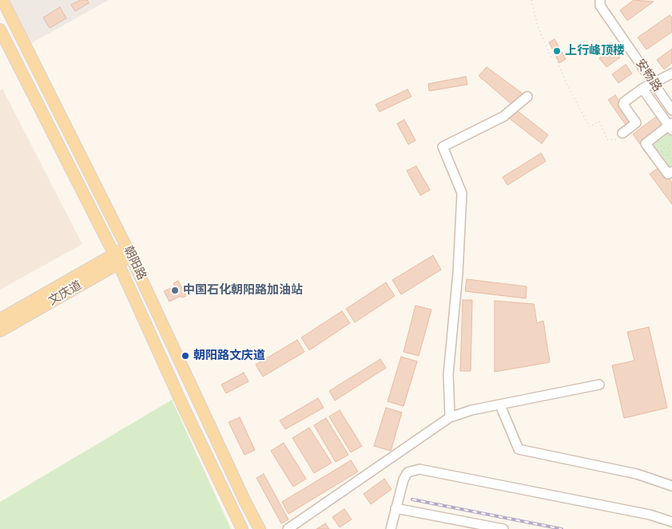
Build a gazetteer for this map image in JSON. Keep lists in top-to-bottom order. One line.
{"streets":{"main road":["朝阳路","文庆道"],"street":["安畅路"]},"crossings":[["朝阳路","文庆道"]],"places":["上行峰顶楼","中国石化朝阳路加油站","朝阳路文庆道"]}
